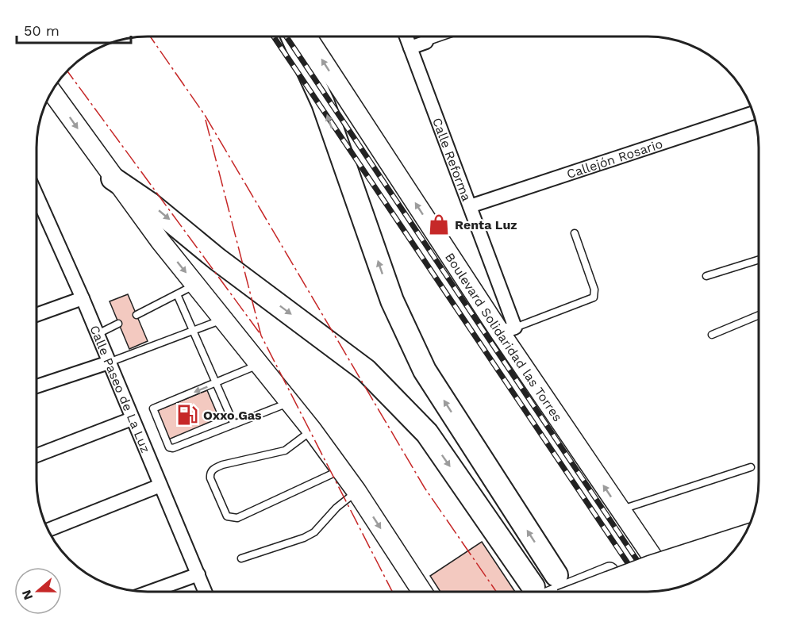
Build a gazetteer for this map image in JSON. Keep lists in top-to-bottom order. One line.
{"streets":{"main road":["Boulevard Solidaridad las Torres"],"street":["Calle Reforma","Callejón Rosario","Calle Paseo de La Luz"]},"crossings":[["Calle Reforma","Callejón Rosario"],["Calle Reforma","Boulevard Solidaridad las Torres"]],"one_way":["Boulevard Solidaridad las Torres"],"places":{"shop":["Renta Luz"],"fuel station":["Oxxo Gas"]},"scale_bar":"50 m","north":"left"}
